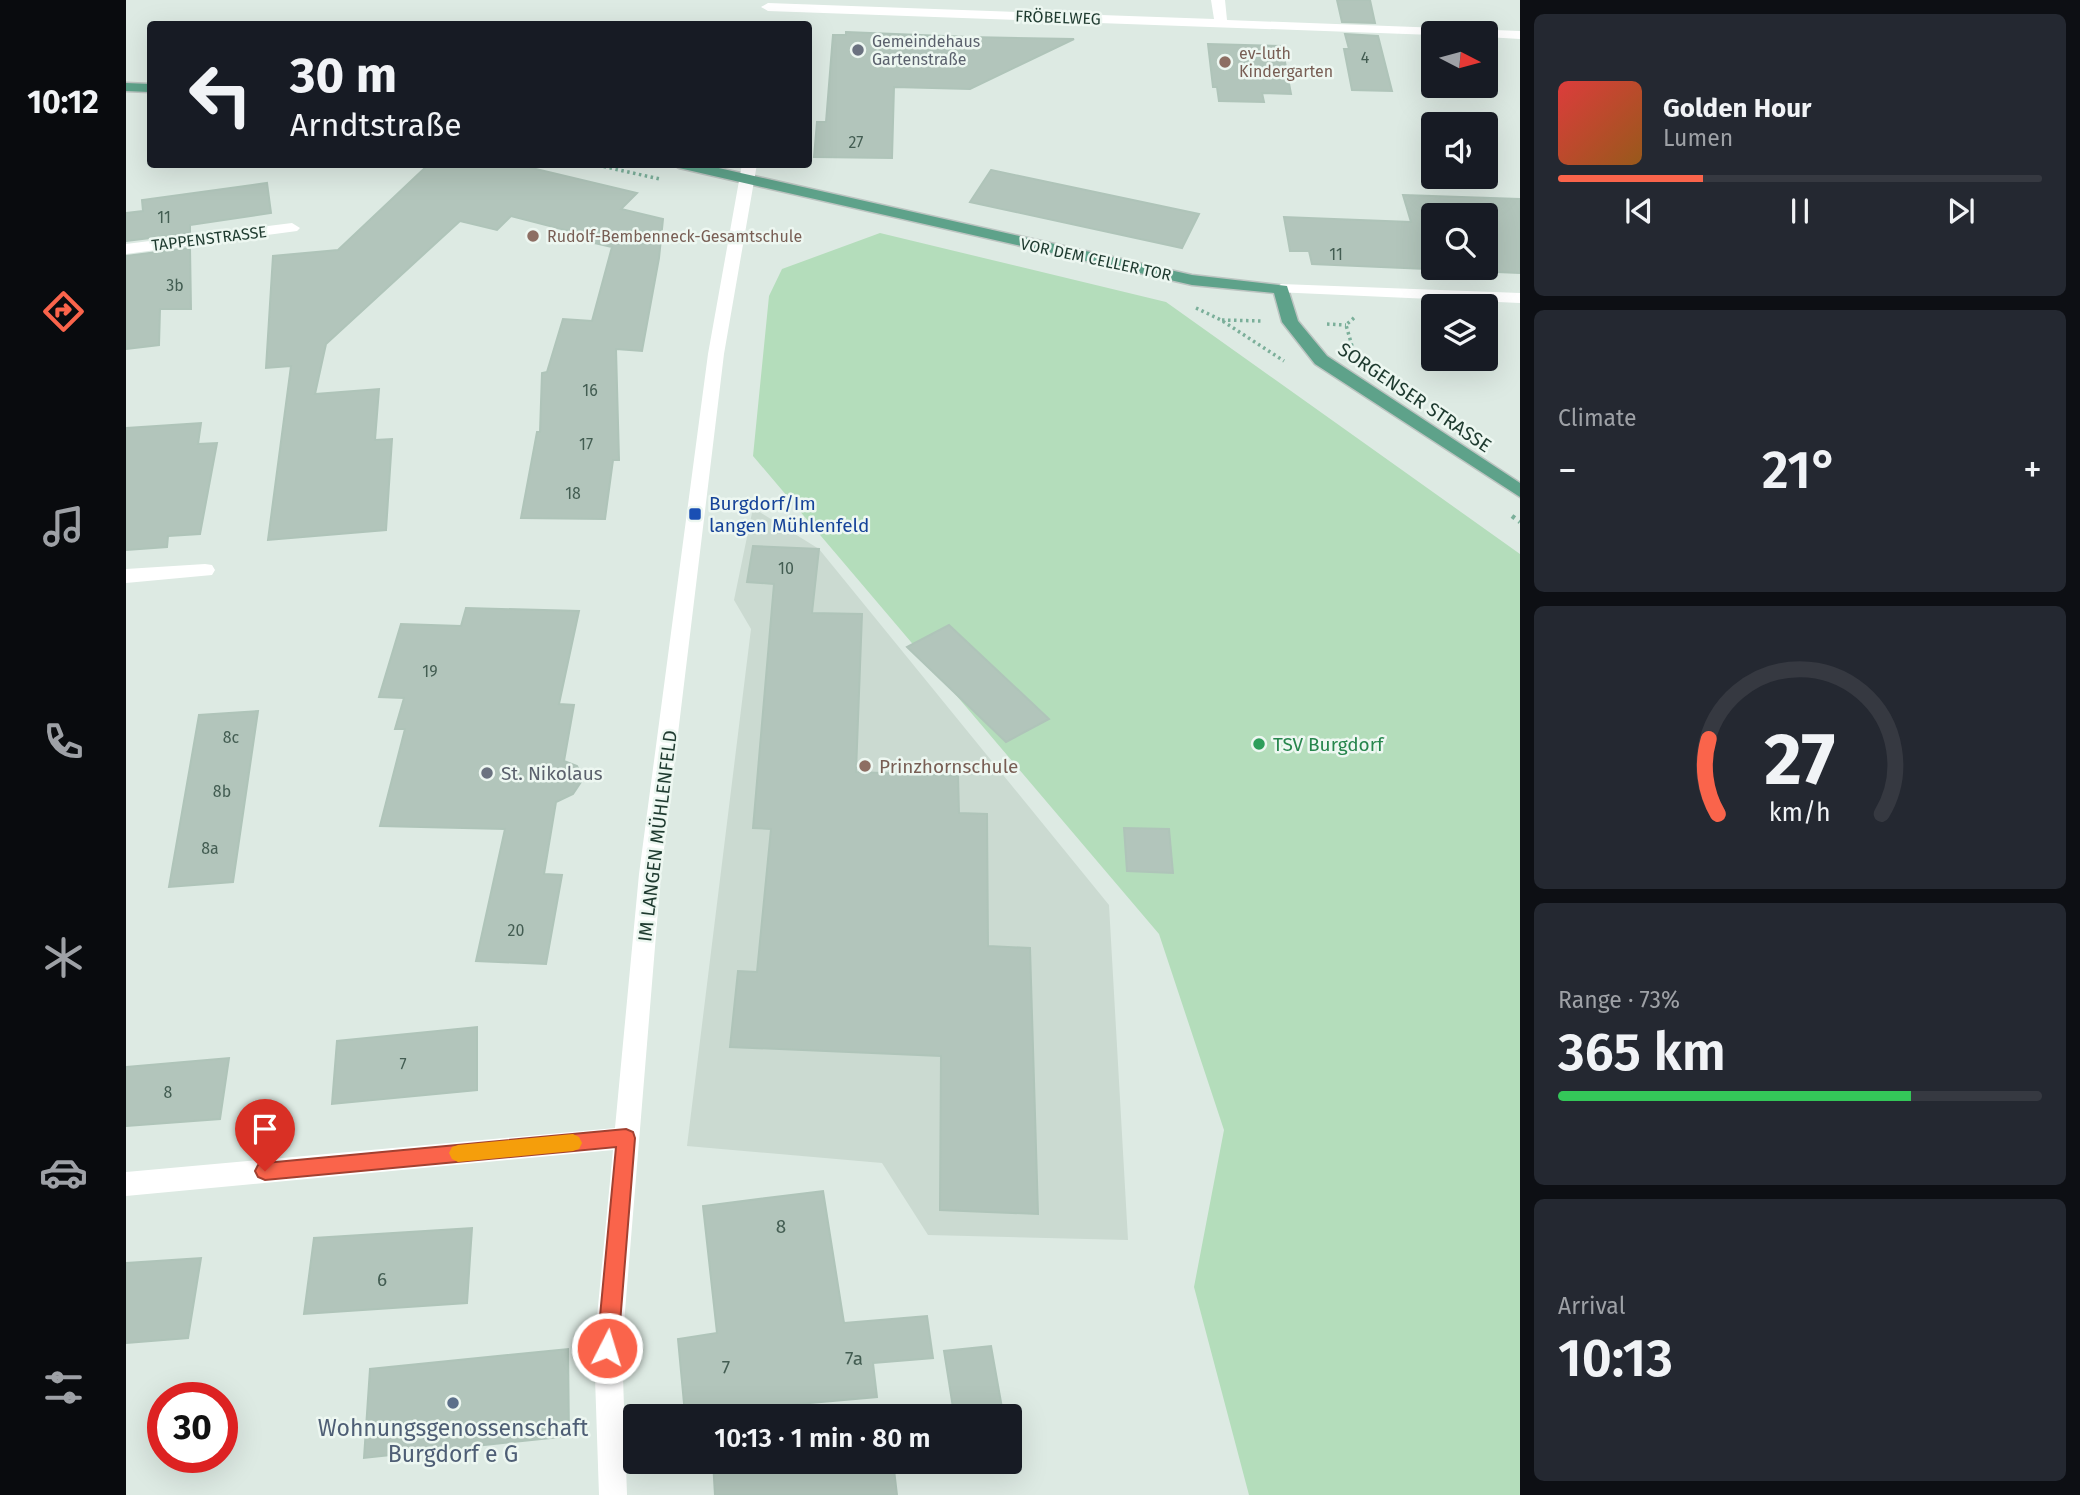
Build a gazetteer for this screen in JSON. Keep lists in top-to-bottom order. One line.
{"streets":{"main road":["VOR DEM CELLER TOR","SORGENSER STRASSE"],"street":["FRÖBELWEG","TAPPENSTRASSE","IM LANGEN MÜHLENFELD"]},"crossings":[["VOR DEM CELLER TOR","SORGENSER STRASSE"],["VOR DEM CELLER TOR","IM LANGEN MÜHLENFELD"]],"places":{"other":["Gemeindehaus Gartenstraße","ev-luth Kindergarten","Rudolf-Bembenneck-Gesamtschule","TSV Burgdorf","Prinzhornschule","St. Nikolaus","Wohnungsgenossenschaft Burgdorf e G"],"transit":["Burgdorf/Im langen Mühlenfeld"]},"house_numbers":["4","27","11","11","3b","16","17","18","10","19","8c","8b","8a","20","7","8","8","6","7a","7"],"north":"right","page":{"tabs":"10:12","turn":["30 m","Arndtstraße"],"song":["Golden Hour","Lumen"],"tile":["Climate",["Range · 73%","365 km"],["Arrival","10:13"]],"heat":["−","21°","+"],"limit":"30","trip":"10:13 · 1 min · 80 m","gauge":["27","km/h"]}}
